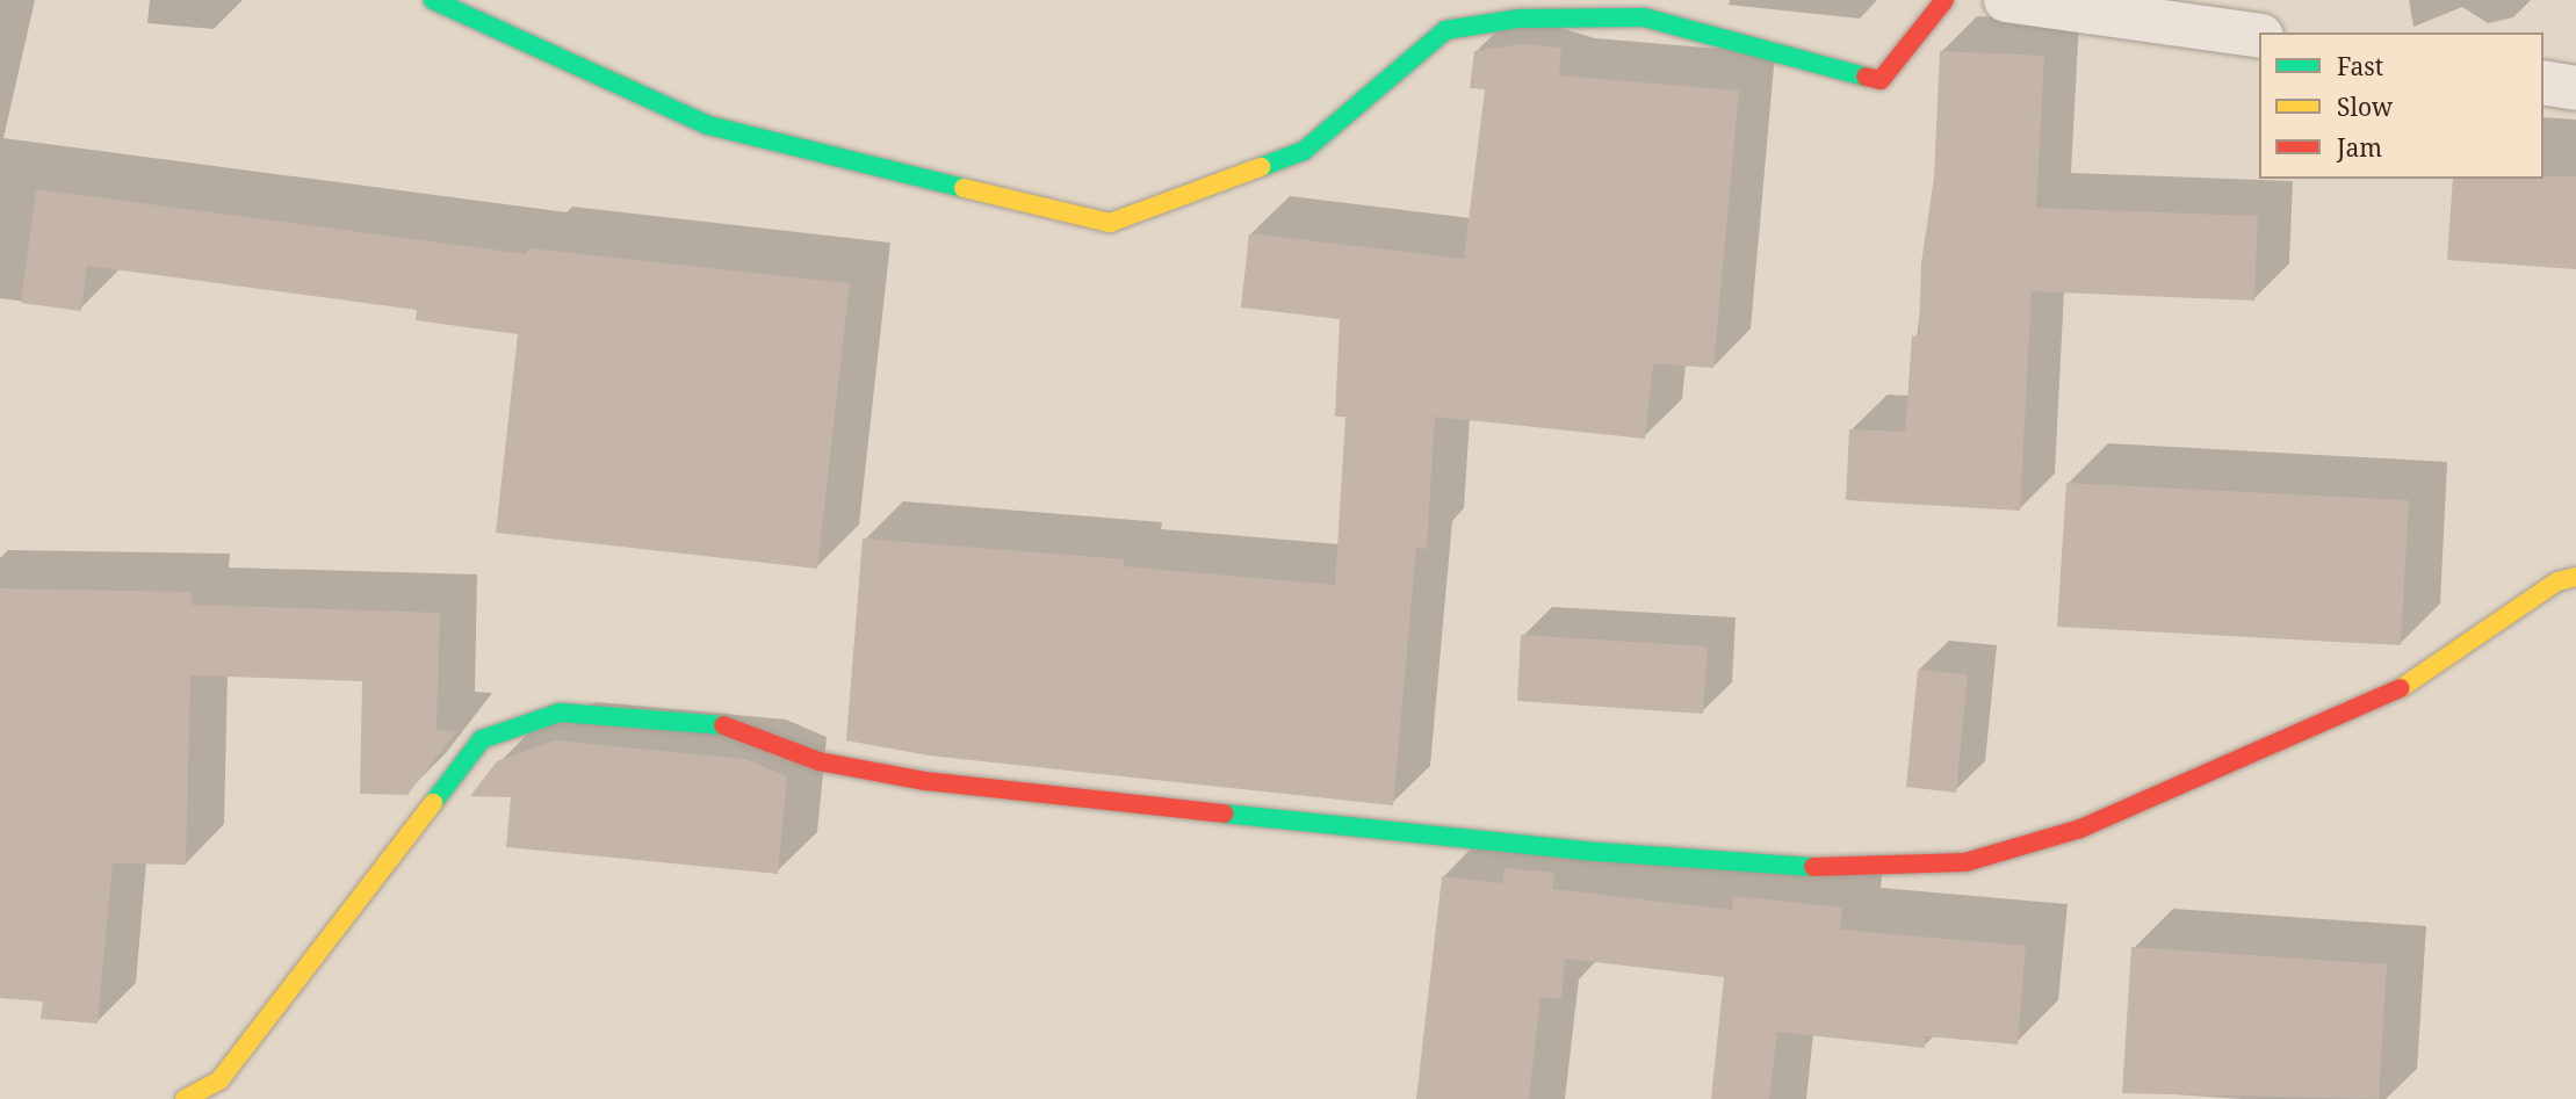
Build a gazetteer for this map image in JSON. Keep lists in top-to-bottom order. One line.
{"legend":["Fast","Slow","Jam"]}
